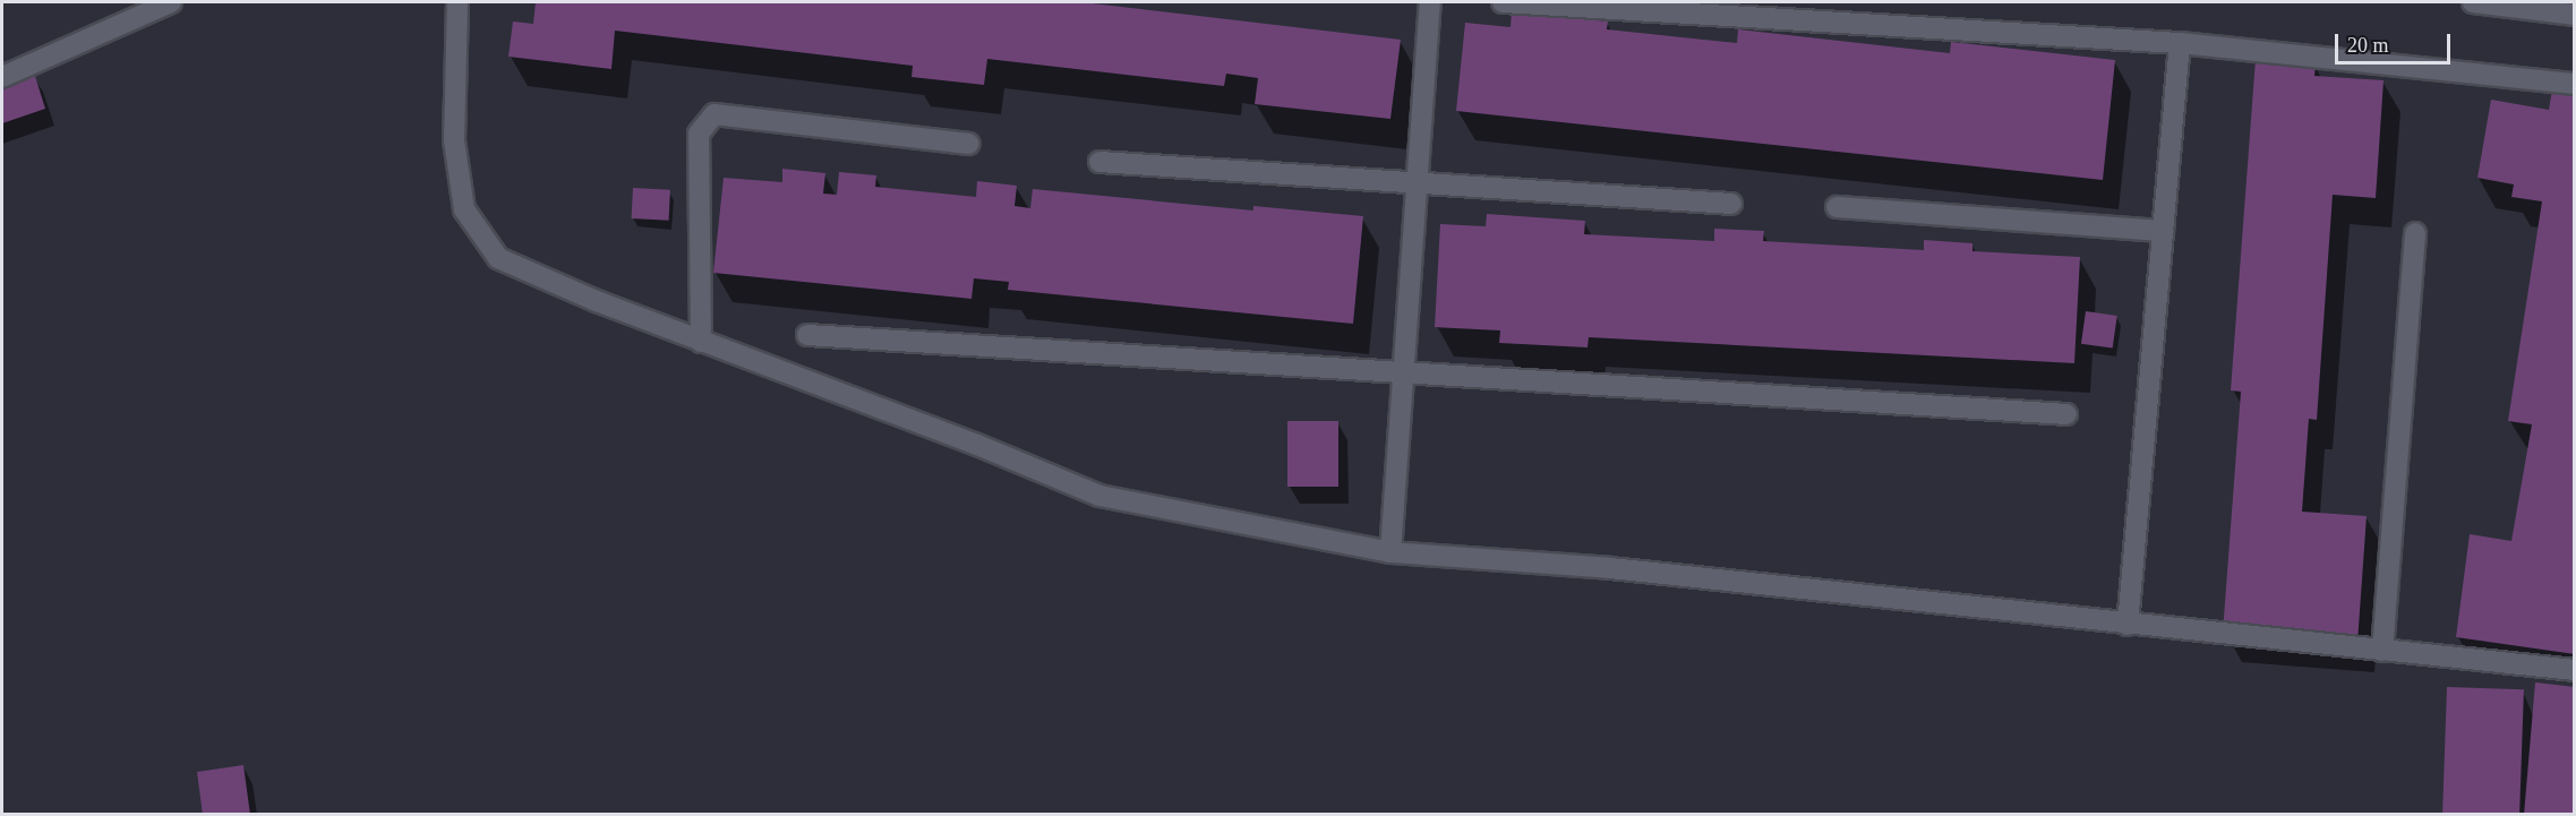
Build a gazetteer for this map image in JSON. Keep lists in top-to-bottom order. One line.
{"scale_bar":"20 m"}
